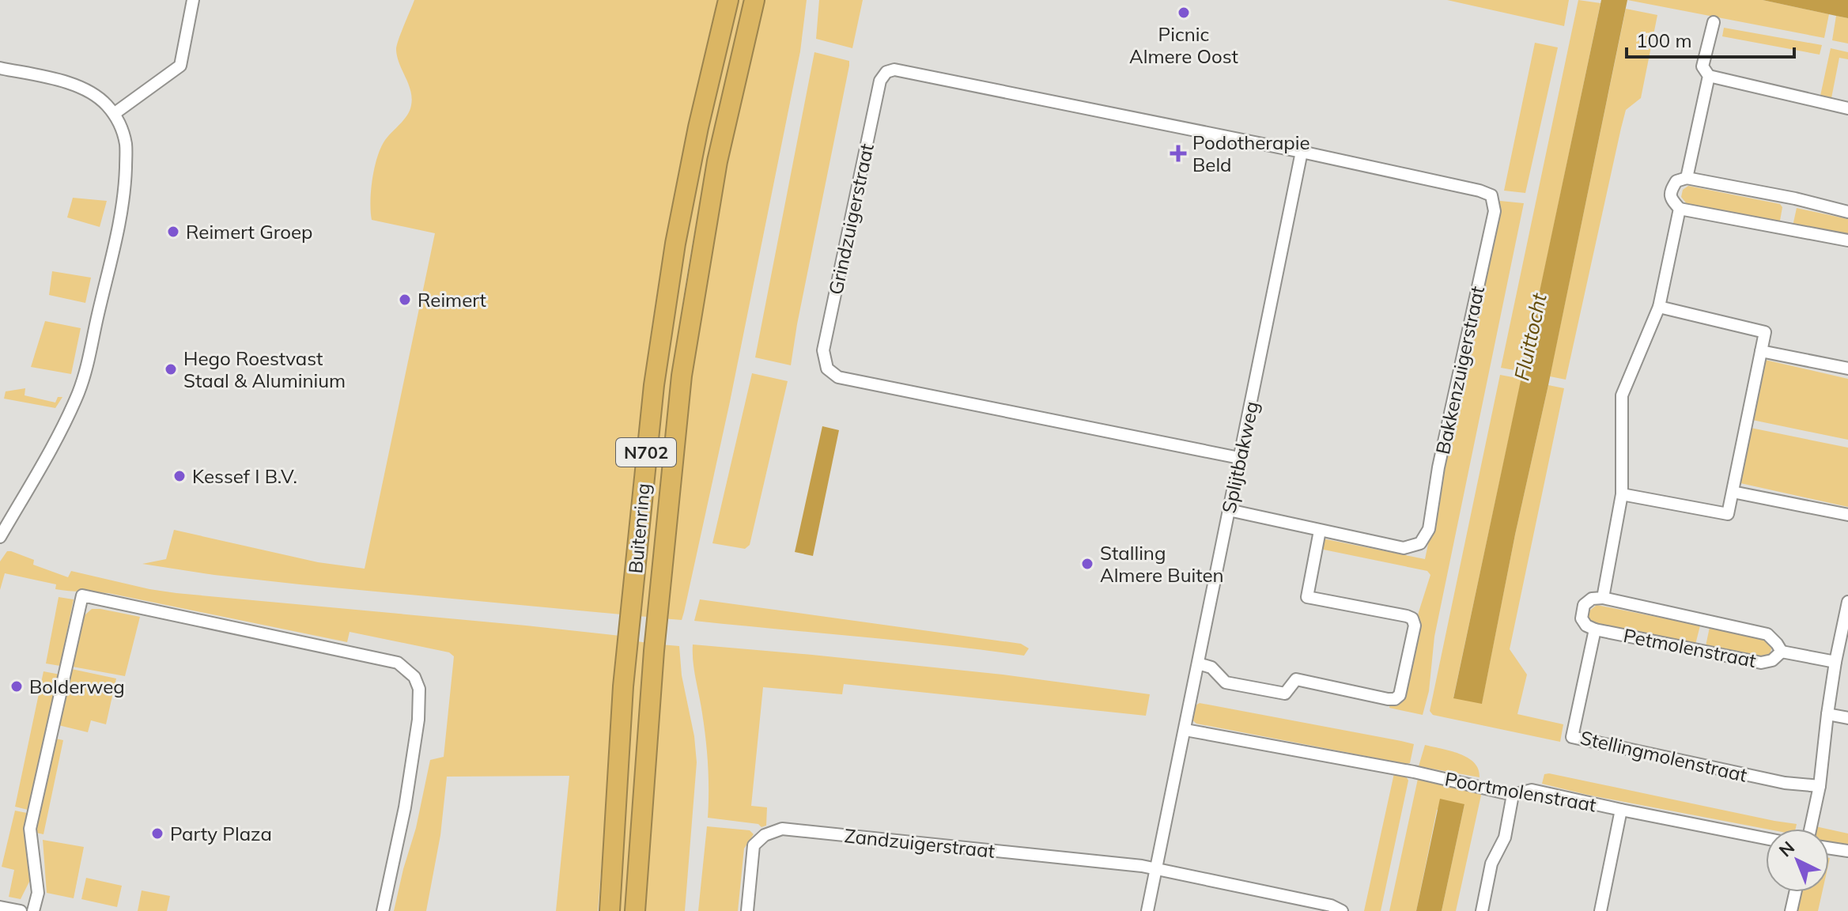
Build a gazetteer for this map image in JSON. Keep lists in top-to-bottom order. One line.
{"streets":{"highway":["N702","Buitenring"],"street":["Grindzuigerstraat","Bakkenzuigerstraat","Splijtbakweg","Petmolenstraat","Stellingmolenstraat","Poortmolenstraat","Zandzuigerstraat"]},"crossings":[["Grindzuigerstraat","Bakkenzuigerstraat"],["Grindzuigerstraat","Splijtbakweg"],["Bakkenzuigerstraat","Splijtbakweg"],["Splijtbakweg","Poortmolenstraat"],["Splijtbakweg","Zandzuigerstraat"],["Petmolenstraat","Stellingmolenstraat"]],"water":["Fluittocht"],"places":{"other":["Picnic Almere Oost","Reimert Groep","Reimert","Hego Roestvast Staal & Aluminium","Kessef I B.V.","Stalling Almere Buiten","Bolderweg","Party Plaza"],"health":["Podotherapie Beld"]},"scale_bar":"100 m","north":"top left"}
